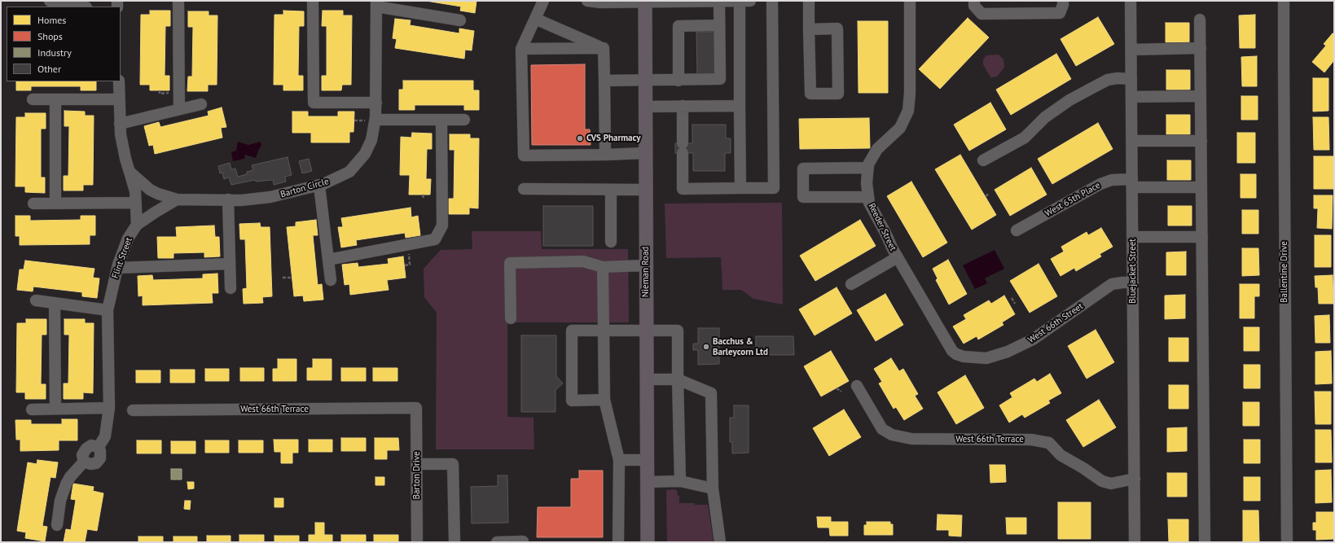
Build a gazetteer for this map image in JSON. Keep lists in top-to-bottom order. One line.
{"streets":{"main road":["Nieman Road"],"street":["Barton Circle","West 65th Place","Reeder Street","Flint Street","Bluejacket Street","Ballentine Drive","West 66th Street","West 66th Terrace","Barton Drive"]},"crossings":[["Barton Circle","Flint Street"],["West 65th Place","Bluejacket Street"],["Reeder Street","West 66th Street"],["Bluejacket Street","West 66th Street"],["Bluejacket Street","West 66th Terrace"],["West 66th Terrace","Barton Drive"]],"places":["CVS Pharmacy","Bacchus & Barleycorn Ltd"],"legend":["Homes","Shops","Industry","Other"]}
